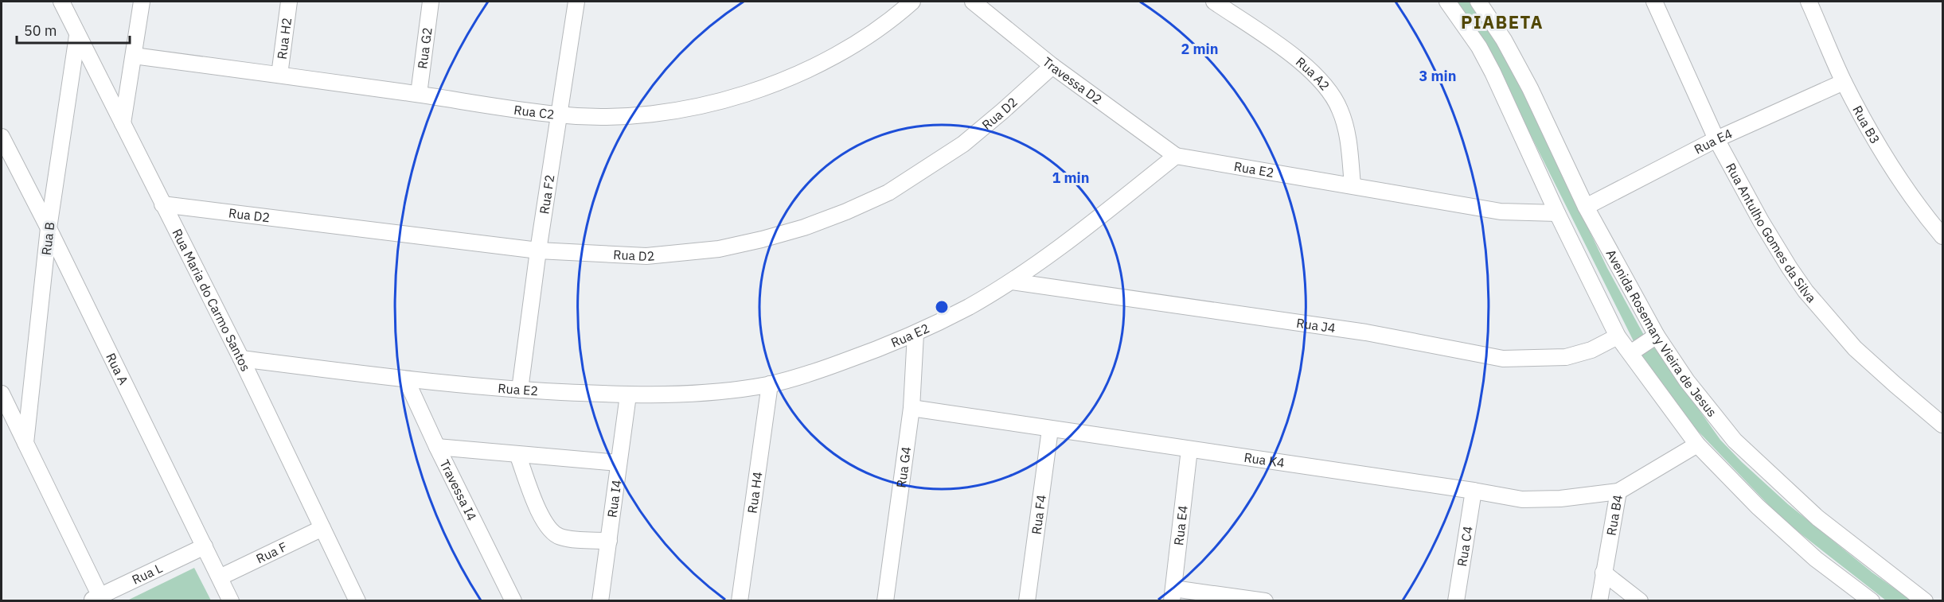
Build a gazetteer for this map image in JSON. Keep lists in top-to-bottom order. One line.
{"streets":{"street":["Rua H2","Rua G2","Rua A2","Travessa D2","Rua C2","Rua D2","Rua B3","Rua E4","Rua E2","Rua F2","Rua Antulho Gomes da Silva","Rua B","Rua Maria do Carmo Santos","Rua J4","Avenida Rosemary Vieira de Jesus","Rua A","Rua K4","Rua G4","Travessa I4","Rua H4","Rua I4","Rua F4","Rua B4","Rua C4","Rua F","Rua L"]},"crossings":[["Rua H2","Rua C2"],["Rua G2","Rua C2"],["Rua A2","Rua E2"],["Travessa D2","Rua D2"],["Travessa D2","Rua E2"],["Rua C2","Rua F2"],["Rua D2","Rua F2"],["Rua D2","Rua Maria do Carmo Santos"],["Rua B3","Rua E4"],["Rua E4","Rua Antulho Gomes da Silva"],["Rua E4","Avenida Rosemary Vieira de Jesus"],["Rua E4","Rua K4"],["Rua E2","Rua F2"],["Rua E2","Rua Maria do Carmo Santos"],["Rua E2","Rua J4"],["Rua E2","Rua G4"],["Rua E2","Travessa I4"],["Rua E2","Rua H4"],["Rua E2","Rua I4"],["Rua B","Rua Maria do Carmo Santos"],["Rua B","Rua A"],["Rua Maria do Carmo Santos","Rua F"],["Rua A","Rua F"],["Rua A","Rua L"],["Rua K4","Rua G4"],["Rua K4","Rua F4"],["Rua K4","Rua B4"],["Rua K4","Rua C4"]],"districts":["PIABETA"],"scale_bar":"50 m","rings":["2 min","3 min","1 min"]}
